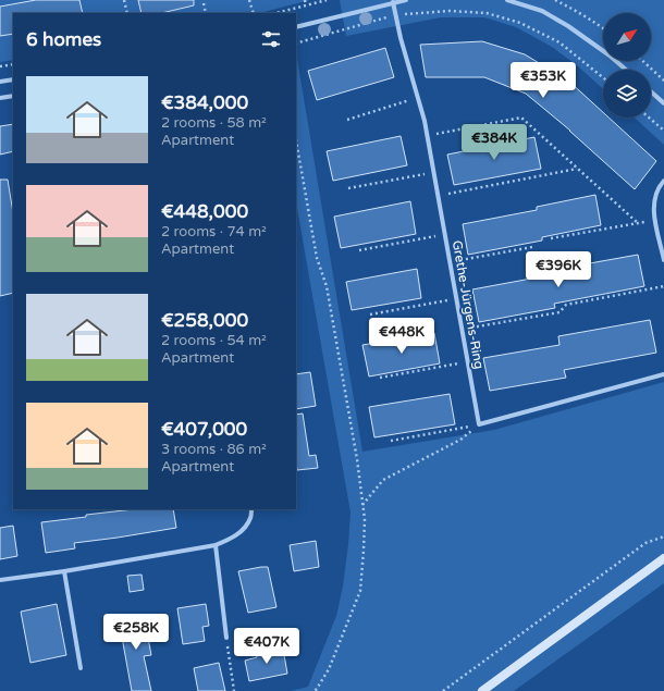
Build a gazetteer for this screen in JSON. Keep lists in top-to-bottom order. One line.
{"streets":{"street":["Grethe-Jürgens-Ring"]},"north":"top right","page":{"heading":"6 homes","price":["€353K","€384K","€396K","€448K","€258K","€407K"],"list":[{"name":"€384,000","note":"2 rooms · 58 m² · Apartment"},{"name":"€448,000","note":"2 rooms · 74 m² · Apartment"},{"name":"€258,000","note":"2 rooms · 54 m² · Apartment"},{"name":"€407,000","note":"3 rooms · 86 m² · Apartment"}]}}
